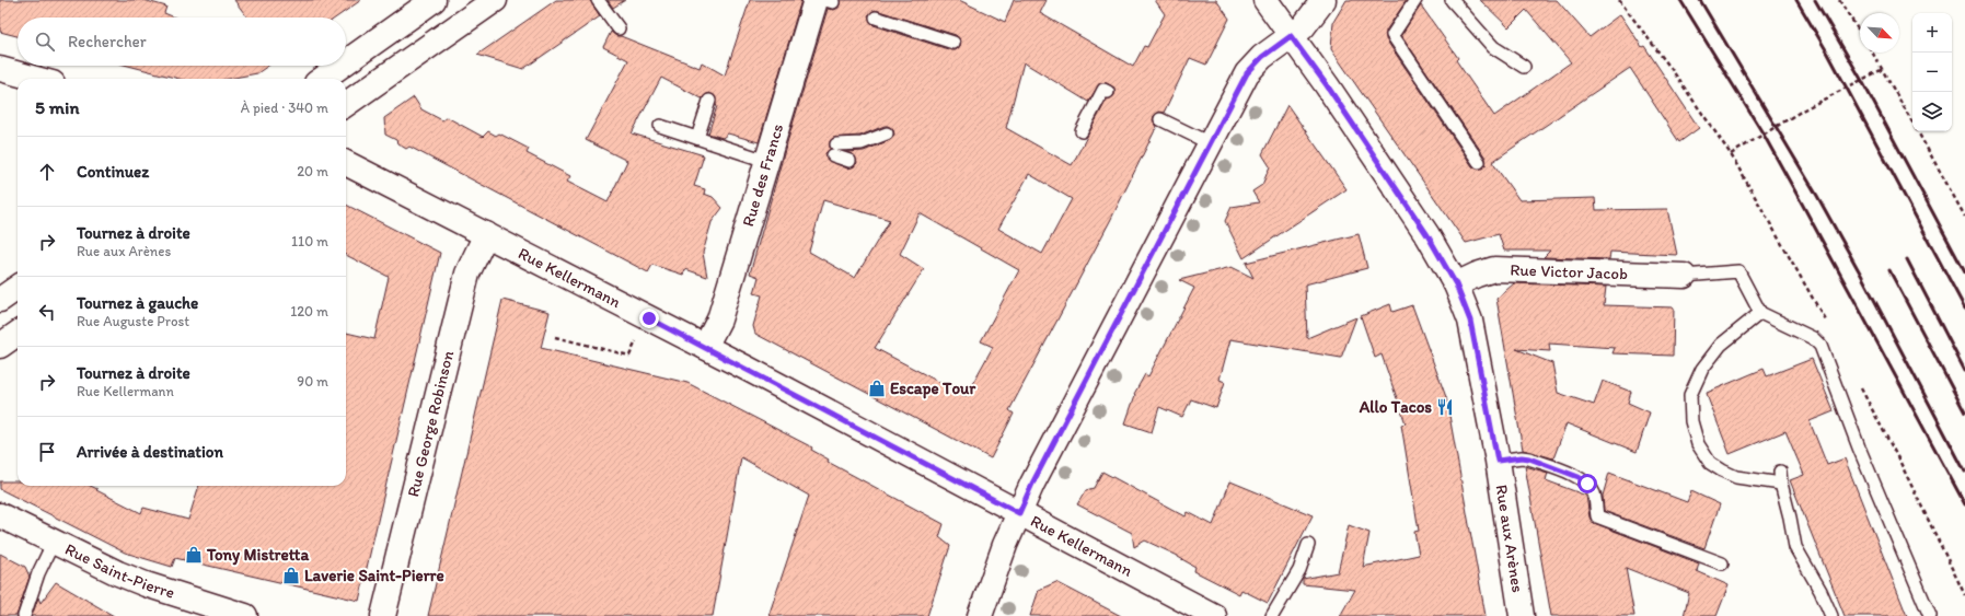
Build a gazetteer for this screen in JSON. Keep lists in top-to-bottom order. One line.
{"streets":{"street":["Rue des Francs","Rue Victor Jacob","Rue Kellermann","Rue George Robinson","Rue aux Arènes","Rue Saint-Pierre"]},"crossings":[["Rue des Francs","Rue Kellermann"],["Rue Victor Jacob","Rue aux Arènes"],["Rue Kellermann","Rue George Robinson"]],"places":{"shop":["Escape Tour","Tony Mistretta","Laverie Saint-Pierre"],"restaurant":["Allo Tacos"]},"north":"bottom right","page":{"map_buttons":["+","−"],"search":"Rechercher","heading":["5 min","À pied · 340 m"],"list":[["Continuez","20 m"],["Tournez à droite","Rue aux Arènes","110 m"],["Tournez à gauche","Rue Auguste Prost","120 m"],["Tournez à droite","Rue Kellermann","90 m"],"Arrivée à destination"]}}
